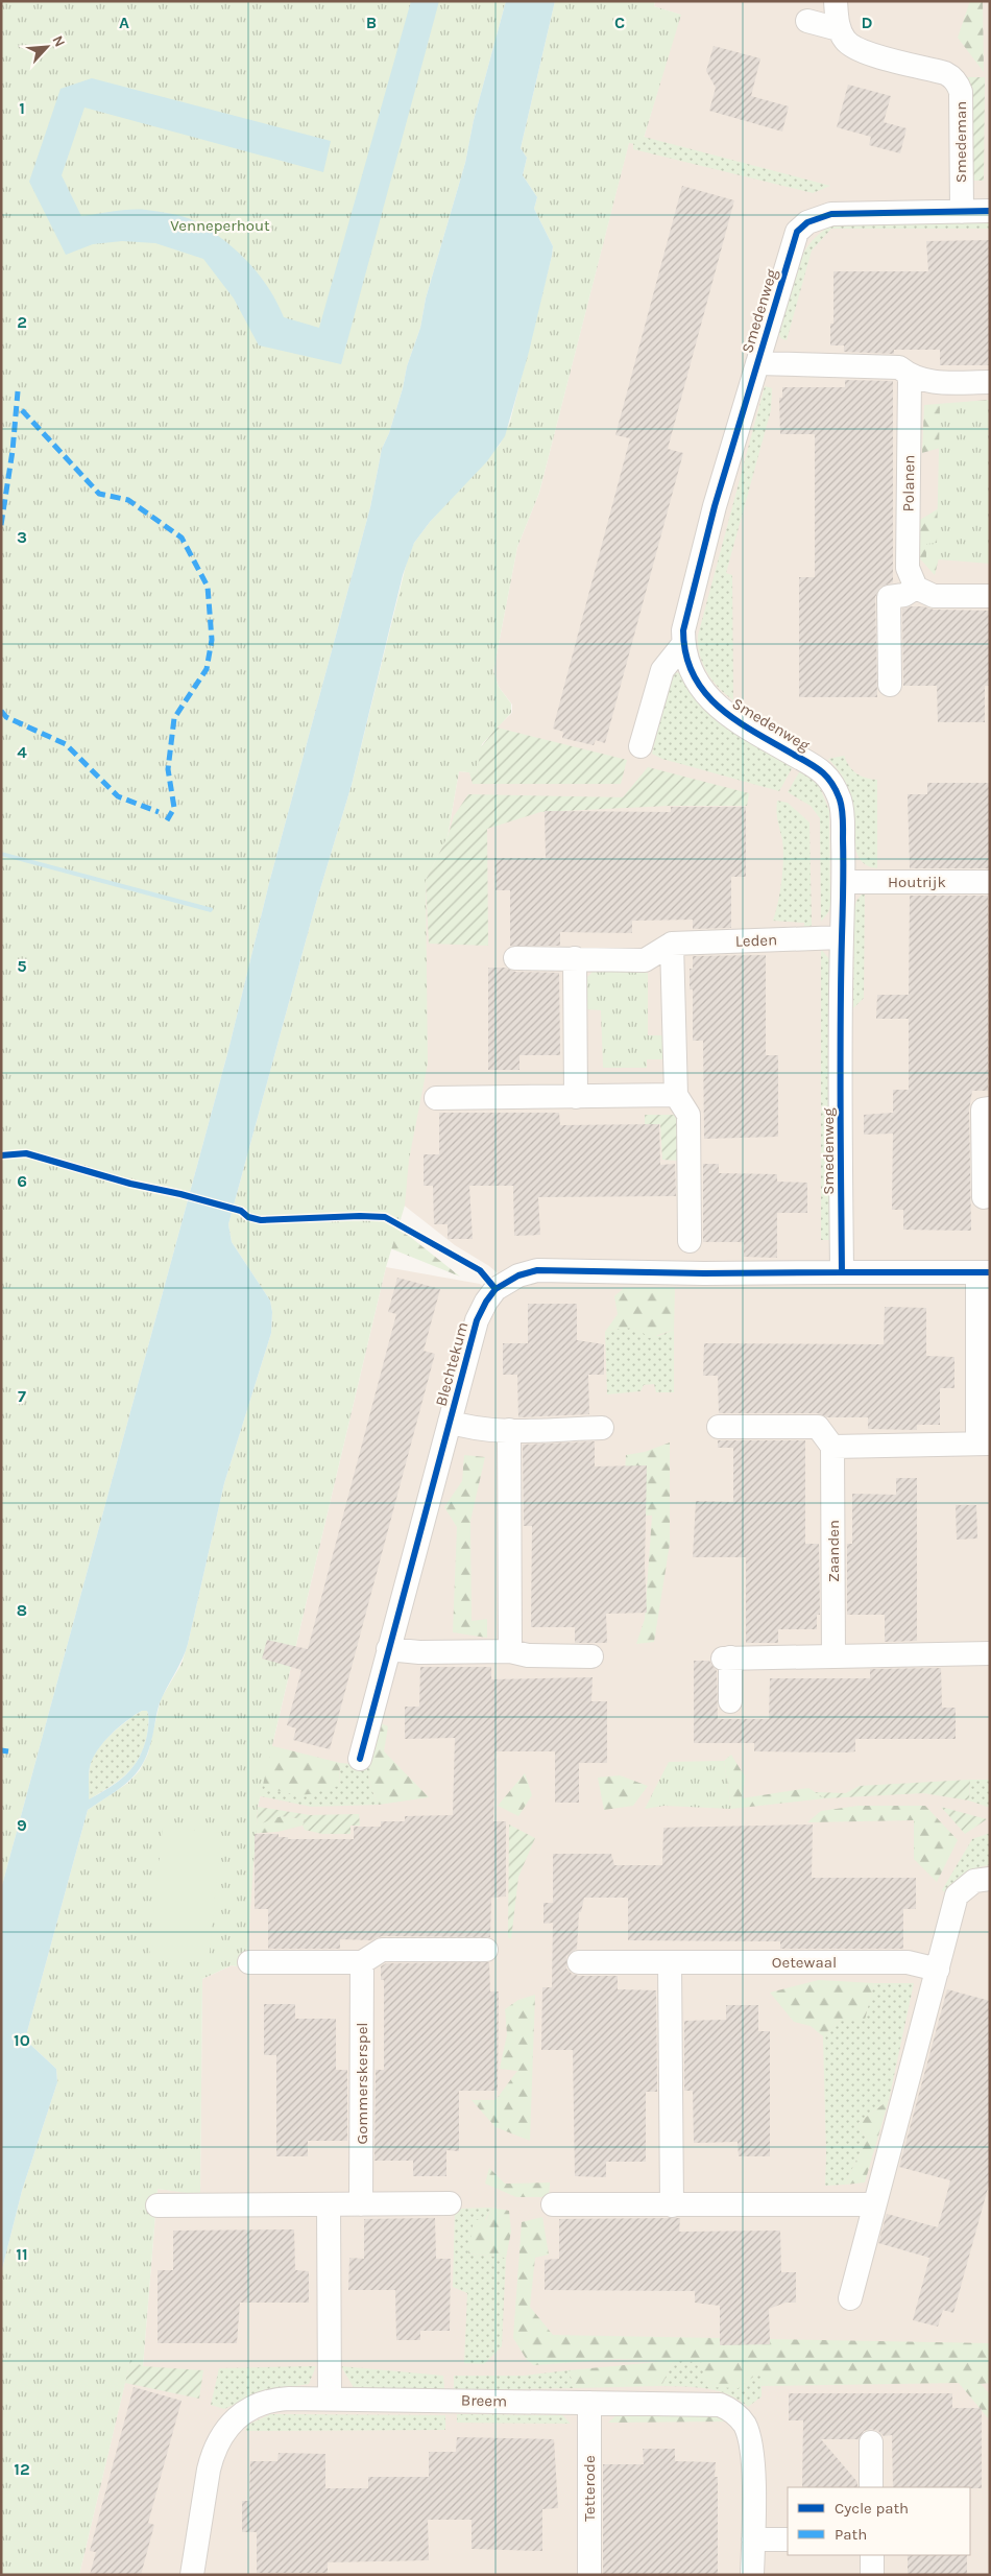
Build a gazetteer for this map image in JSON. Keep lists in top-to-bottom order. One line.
{"streets":{"street":["Smedeman","Smedenweg","Polanen","Houtrijk","Leden","Blechtekum","Zaanden","Oetewaal","Gommerskerspel","Breem","Tetterode"]},"crossings":[["Smedeman","Smedenweg"],["Smedenweg","Houtrijk"],["Smedenweg","Leden"],["Smedenweg","Blechtekum"],["Breem","Tetterode"]],"parks":["Venneperhout"],"legend":["Cycle path","Path"],"north":"top right","grid":{"columns":["A","B","C","D"],"rows":["1","2","3","4","5","6","7","8","9","10","11","12"]}}
